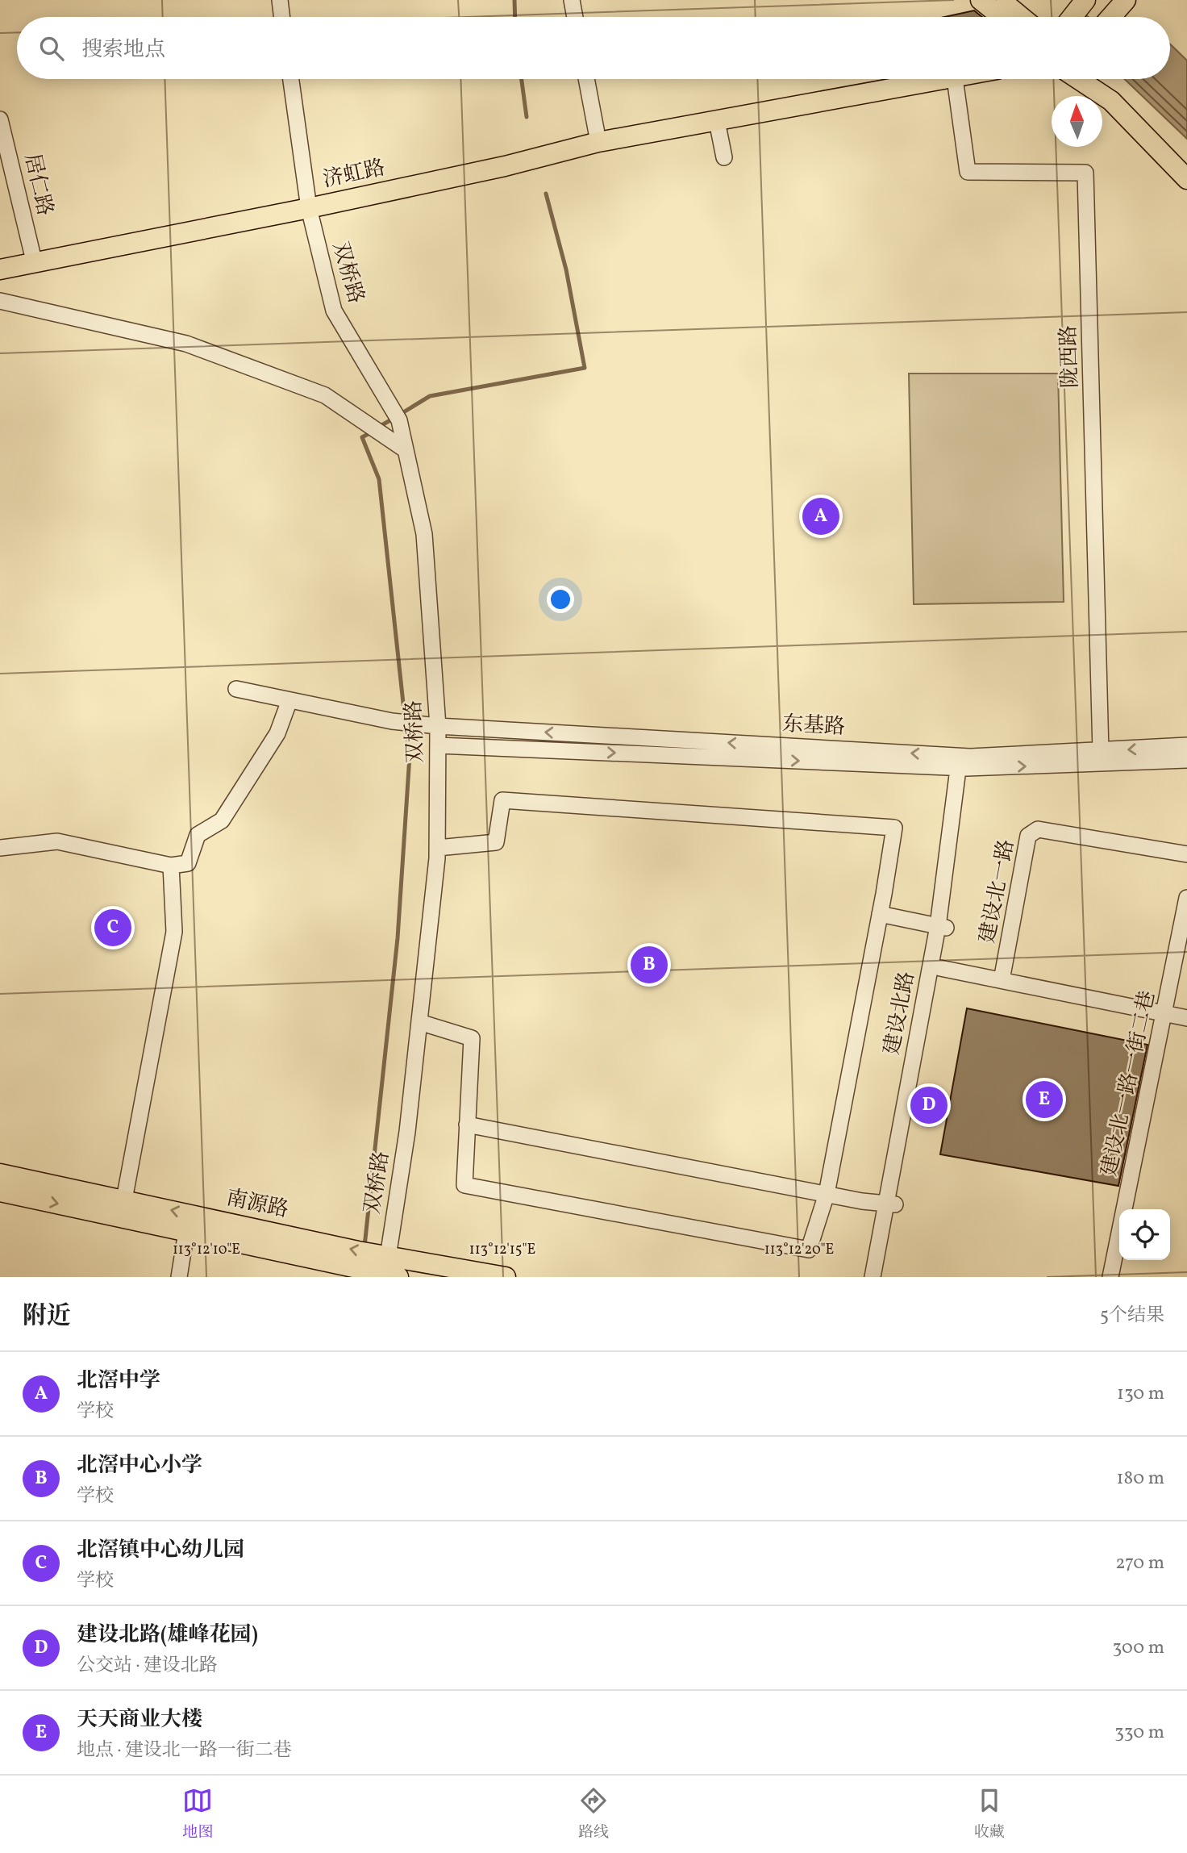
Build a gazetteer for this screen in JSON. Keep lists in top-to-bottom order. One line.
{"streets":{"main road":["济虹路","南源路"],"street":["居仁路","双桥路","陇西路","东基路","建设北一路","建设北路","建设北一路一街二巷"]},"crossings":[["济虹路","居仁路"],["济虹路","双桥路"],["双桥路","东基路"],["双桥路","南源路"],["陇西路","东基路"],["东基路","建设北路"]],"north":"top","page":{"search":"搜索地点","pins":["A","C","B","E","D"],"heading":["附近","5个结果"],"list":[{"mark":"A","name":"北滘中学","note":"学校","value":"130 m"},{"mark":"B","name":"北滘中心小学","note":"学校","value":"180 m"},{"mark":"C","name":"北滘镇中心幼儿园","note":"学校","value":"270 m"},{"mark":"D","name":"建设北路(雄峰花园)","note":"公交站 · 建设北路","value":"300 m"},{"mark":"E","name":"天天商业大楼","note":"地点 · 建设北一路一街二巷","value":"330 m"}],"nav":["地图","路线","收藏"]},"coordinates":["113°12'10\"E","113°12'15\"E","113°12'20\"E"]}
